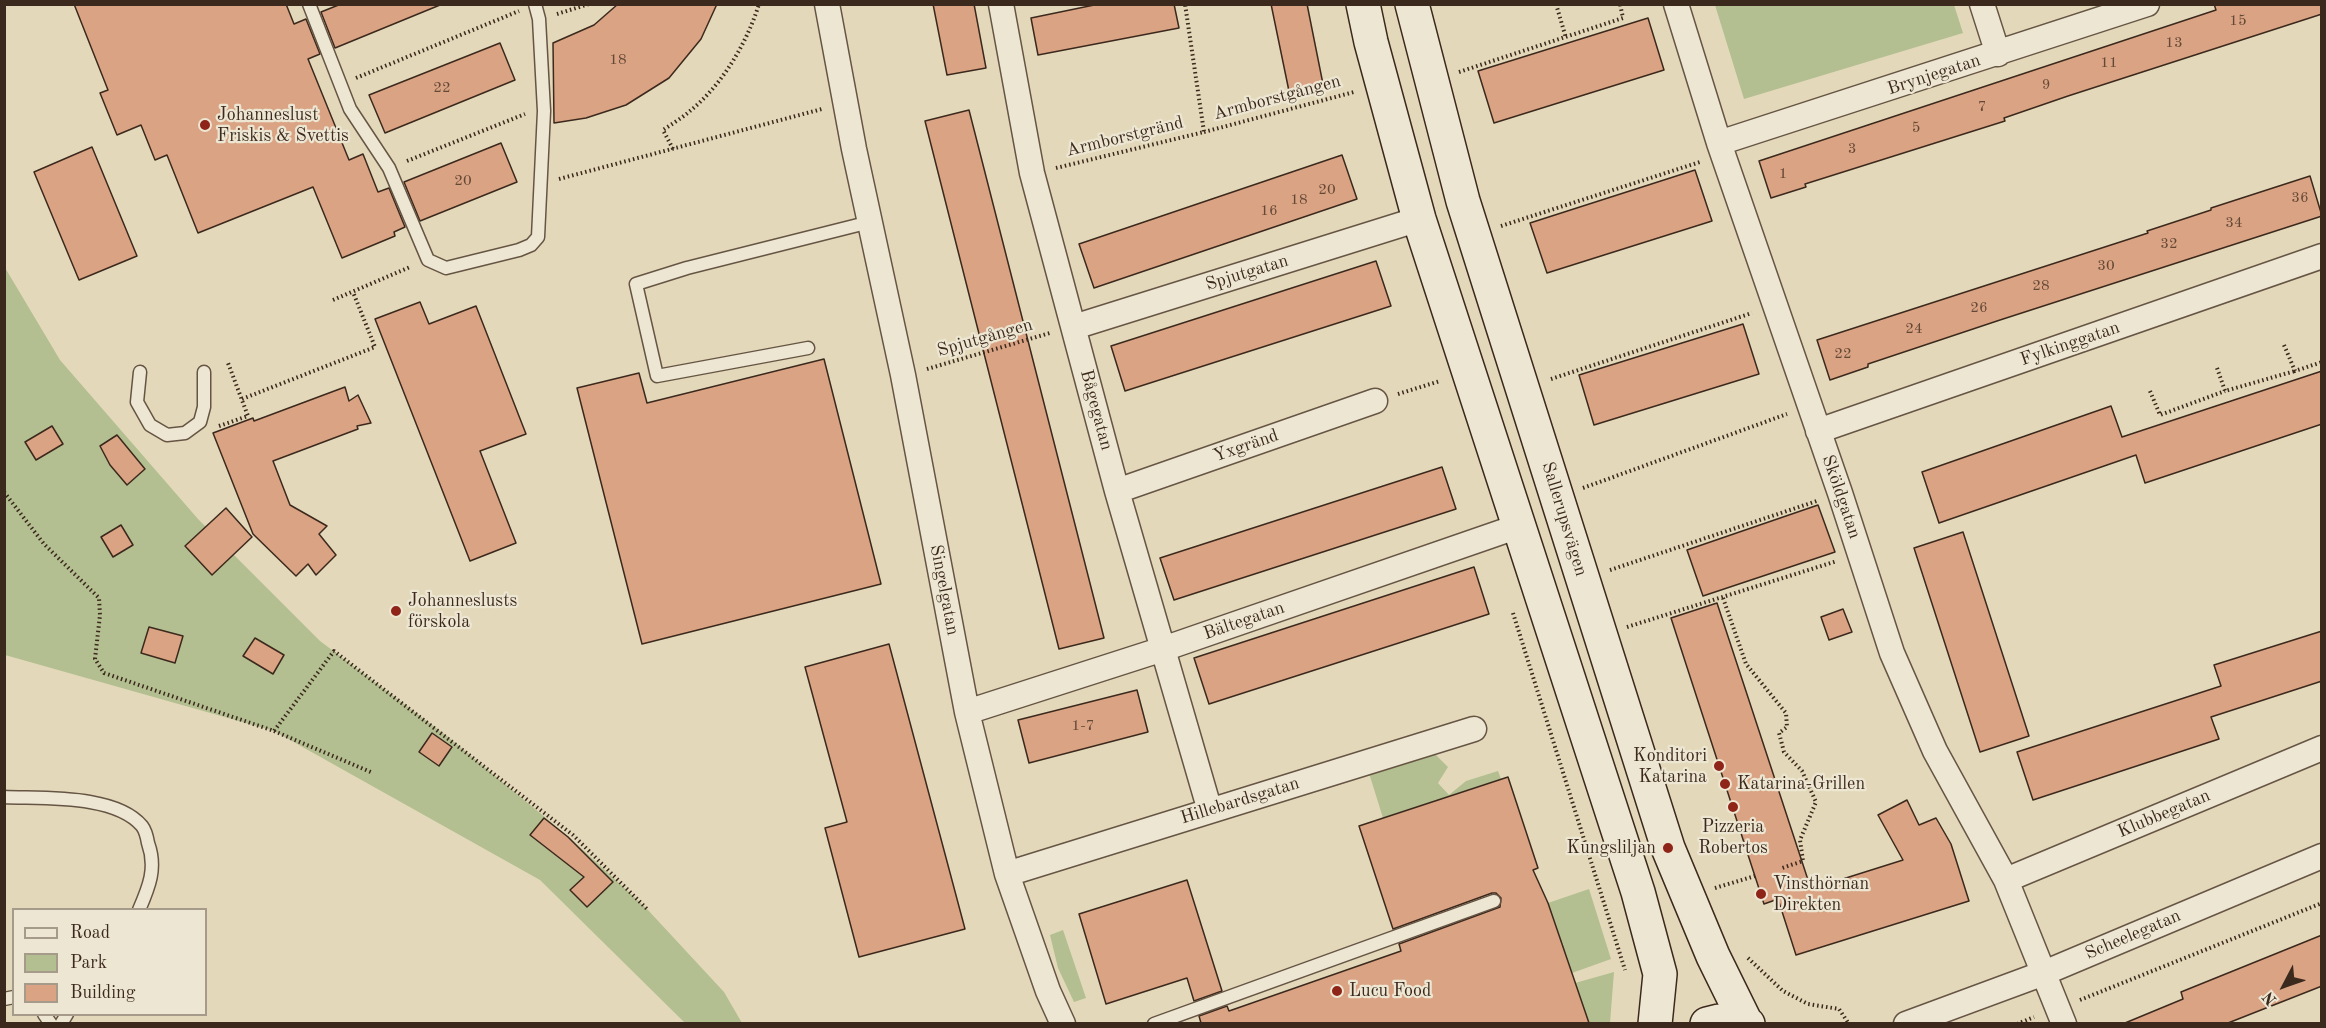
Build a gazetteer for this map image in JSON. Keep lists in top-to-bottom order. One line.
{"streets":{"main road":["Sallerupsvägen"],"street":["Brynjegatan","Spjutgatan","Fylkinggatan","Bågegatan","Yxgränd","Sköldgatan","Singelgatan","Bältegatan","Hillebardsgatan","Klubbegatan","Scheelegatan"],"path":["Armborstgången","Armborstgränd","Spjutgången"]},"crossings":[["Brynjegatan","Sköldgatan"],["Armborstgången","Armborstgränd"],["Armborstgränd","Bågegatan"],["Spjutgatan","Spjutgången"],["Spjutgatan","Bågegatan"],["Spjutgången","Bågegatan"],["Spjutgången","Singelgatan"],["Fylkinggatan","Sköldgatan"],["Bågegatan","Yxgränd"],["Bågegatan","Bältegatan"],["Bågegatan","Hillebardsgatan"],["Sköldgatan","Klubbegatan"],["Sköldgatan","Scheelegatan"],["Singelgatan","Bältegatan"],["Singelgatan","Hillebardsgatan"]],"places":["Johanneslust Friskis & Svettis","Johanneslusts förskola","Konditori Katarina","Katarina-Grillen","Pizzeria Robertos","Kungsliljan","Vinsthörnan Direkten","Lucu Food"],"house_numbers":["15","13","18","11","9","22","7","5","3","1","20","20","36","18","16","34","32","30","28","26","24","22","1-7"],"legend":["Road","Park","Building"],"north":"bottom left"}
